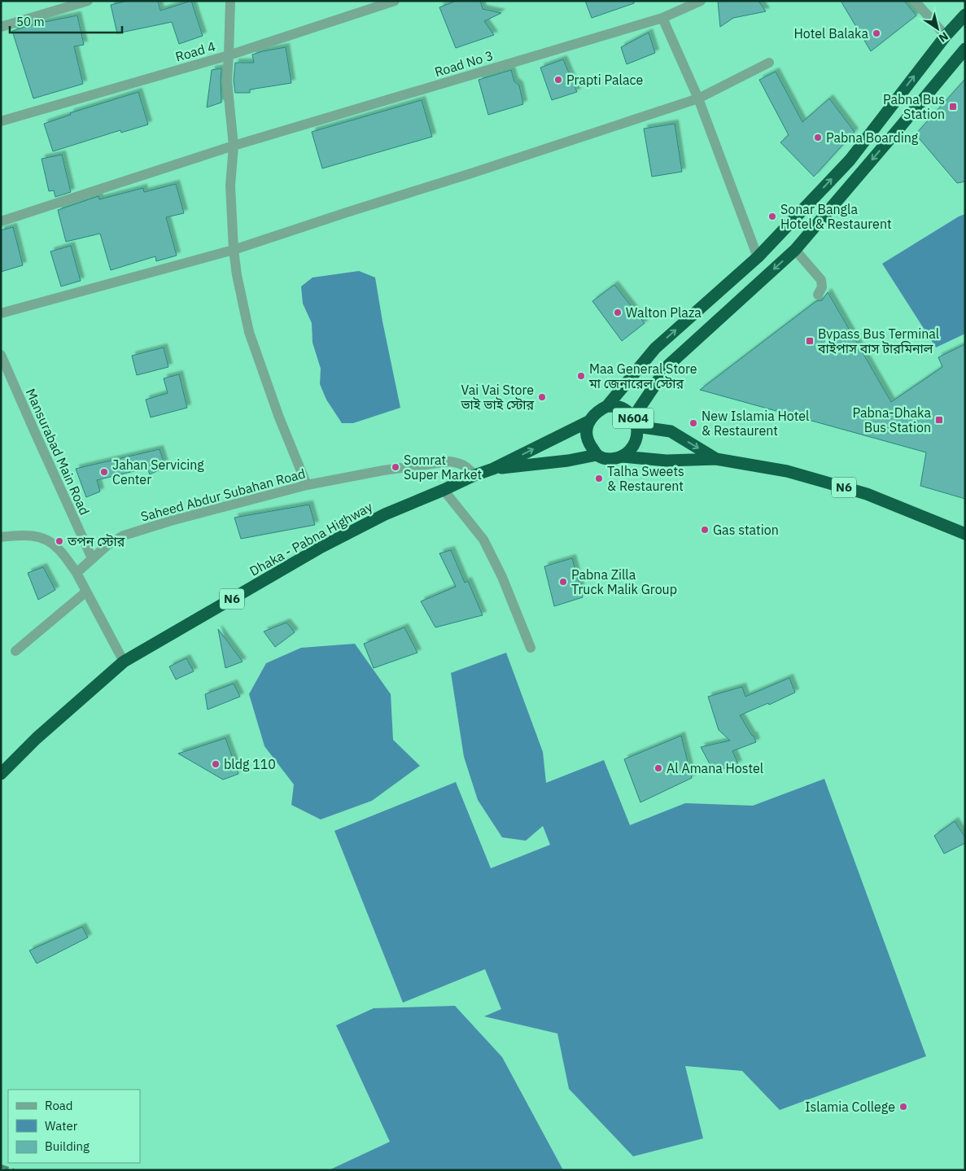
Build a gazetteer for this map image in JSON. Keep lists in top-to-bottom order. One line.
{"streets":{"highway":["N604","N6","Dhaka - Pabna Highway"],"street":["Road 4","Road No 3","Mansurabad Main Road","Saheed Abdur Subahan Road"]},"crossings":[["N604","N6"],["N604","Dhaka - Pabna Highway"],["Mansurabad Main Road","Saheed Abdur Subahan Road"],["Saheed Abdur Subahan Road","Dhaka - Pabna Highway"]],"places":{"other":["Hotel Balaka","Prapti Palace","Pabna Boarding","Sonar Bangla Hotel & Restaurent","Walton Plaza","Maa General Store মা জেনারেল স্টোর","Vai Vai Store ভাই ভাই স্টোর","New Islamia Hotel & Restaurent","Somrat Super Market","Jahan Servicing Center","Talha Sweets & Restaurent","Gas station","তপন স্টোর","Pabna Zilla Truck Malik Group","bldg 110","Al Amana Hostel","Islamia College"],"transit":["Pabna Bus Station","Bypass Bus Terminal বাইপাস বাস টারমিনাল","Pabna-Dhaka Bus Station"]},"legend":["Road","Water","Building"],"scale_bar":"50 m","north":"bottom right"}
